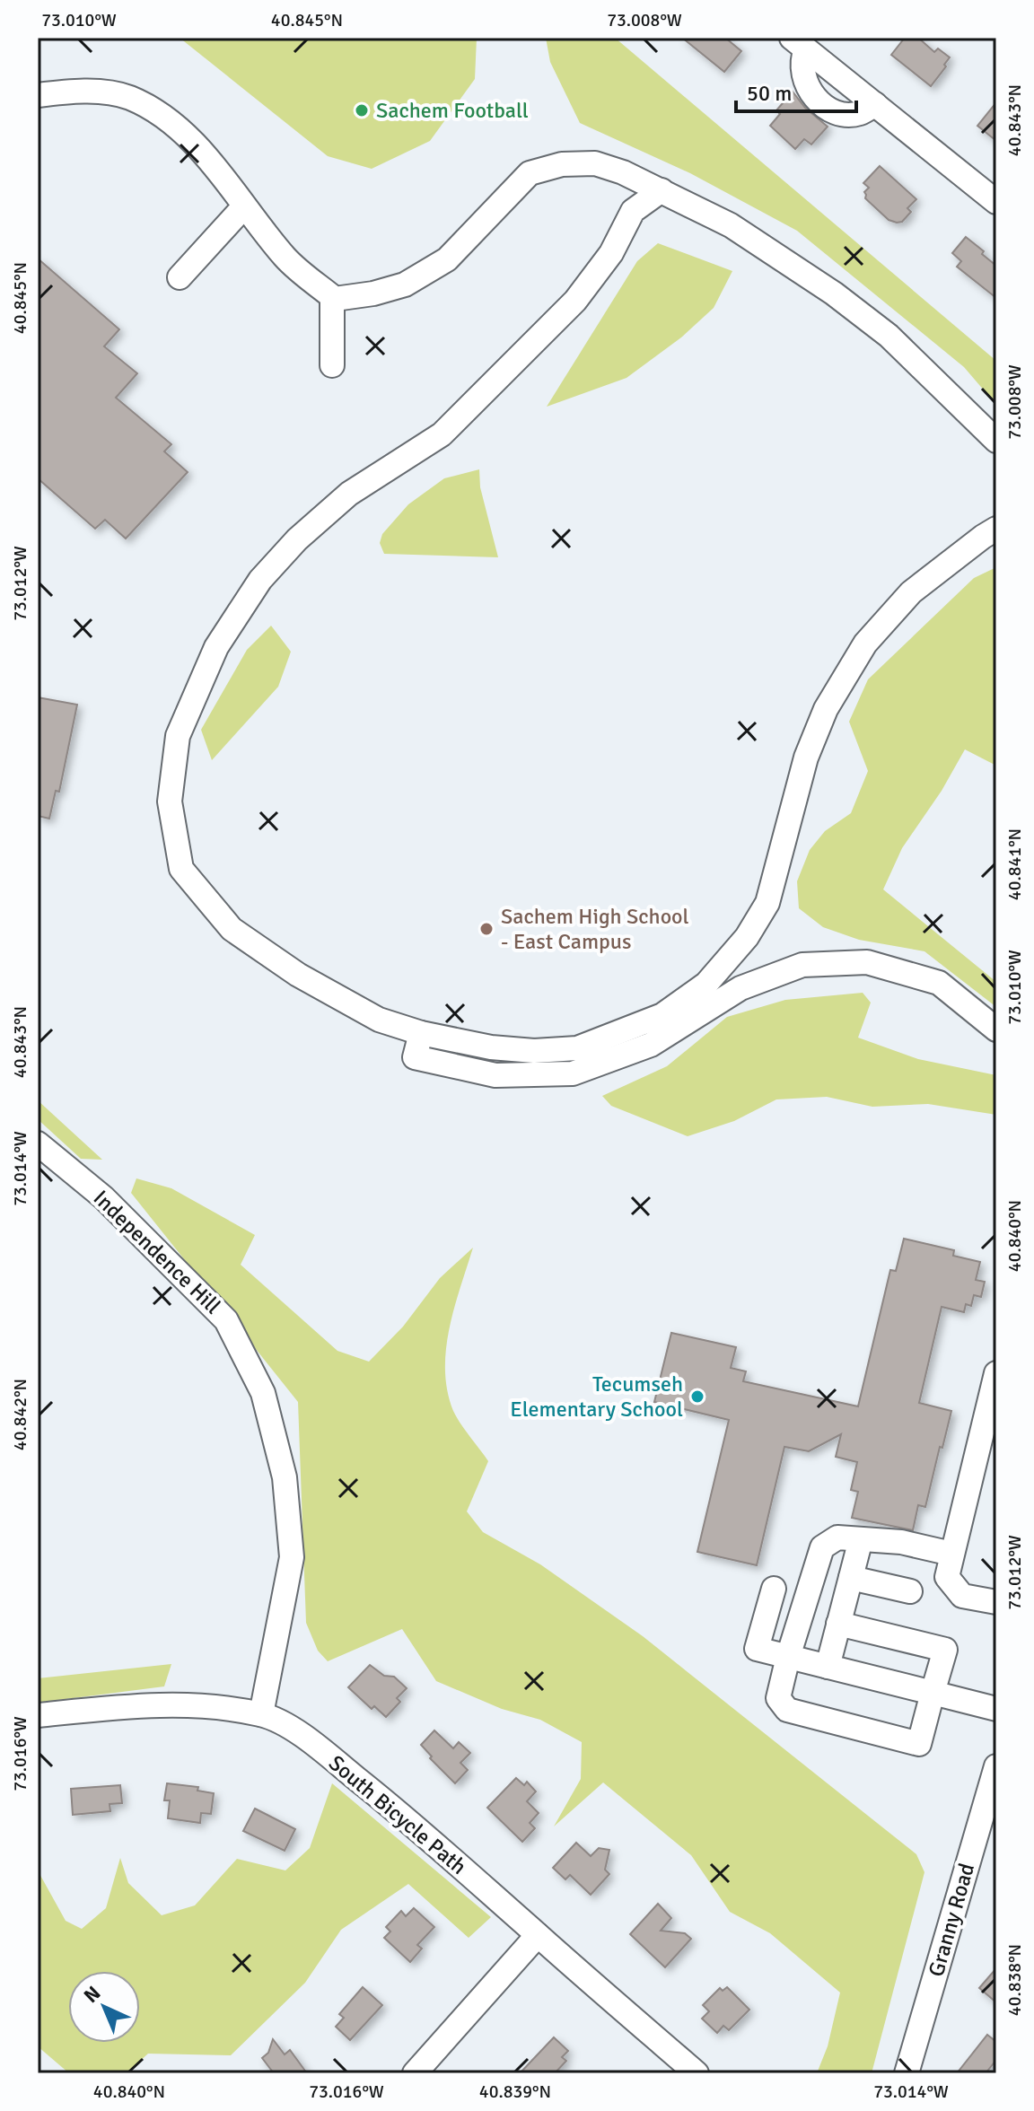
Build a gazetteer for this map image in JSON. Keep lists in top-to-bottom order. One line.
{"streets":{"street":["Independence Hill","South Bicycle Path","Granny Road"]},"crossings":[["Independence Hill","South Bicycle Path"]],"places":["Sachem Football","Sachem High School - East Campus","Tecumseh Elementary School"],"scale_bar":"50 m","north":"top left","coordinates":["73.010°W","40.845°N","73.008°W","40.843°N","73.012°W","40.841°N","73.014°W","40.840°N","40.842°N","73.016°W","40.838°N","40.839°N"]}
